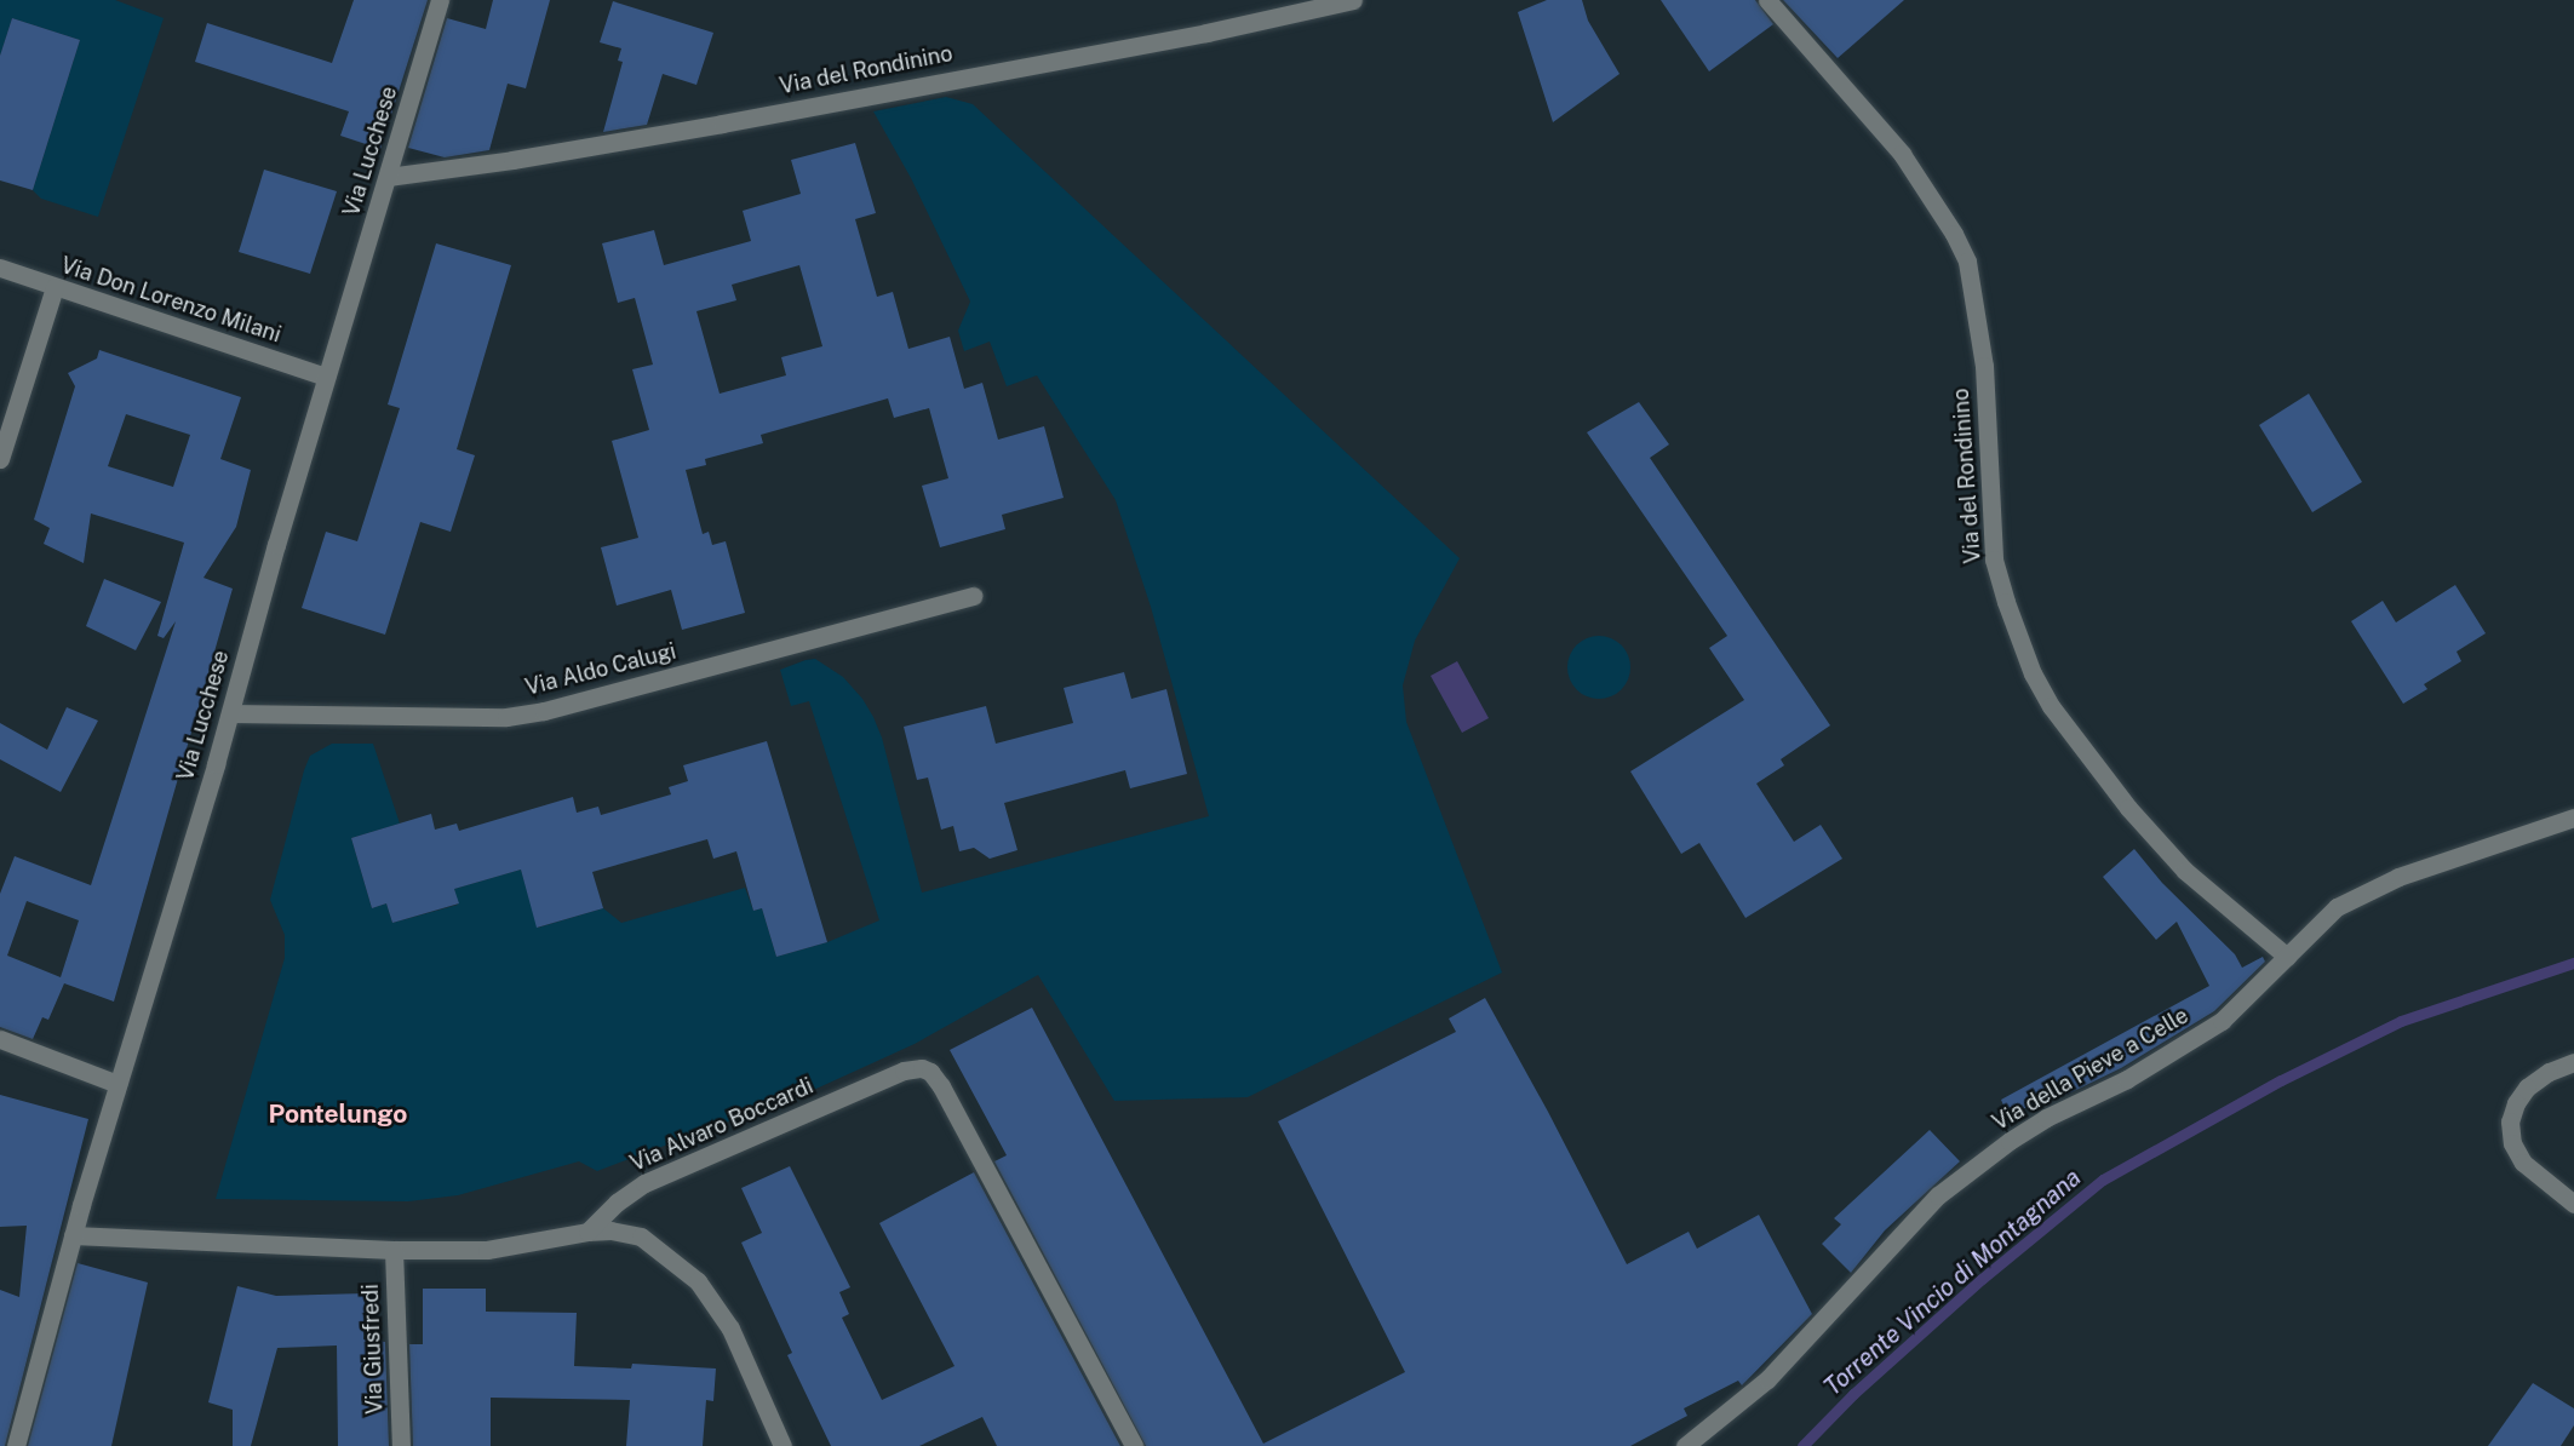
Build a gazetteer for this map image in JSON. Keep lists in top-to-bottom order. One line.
{"streets":{"street":["Via del Rondinino","Via Lucchese","Via Don Lorenzo Milani","Via Aldo Calugi","Via della Pieve a Celle","Via Alvaro Boccardi","Via Giusfredi"]},"crossings":[["Via del Rondinino","Via Lucchese"],["Via del Rondinino","Via della Pieve a Celle"],["Via Lucchese","Via Don Lorenzo Milani"],["Via Lucchese","Via Aldo Calugi"]],"districts":["Pontelungo"],"water":["Torrente Vincio di Montagnana"]}
